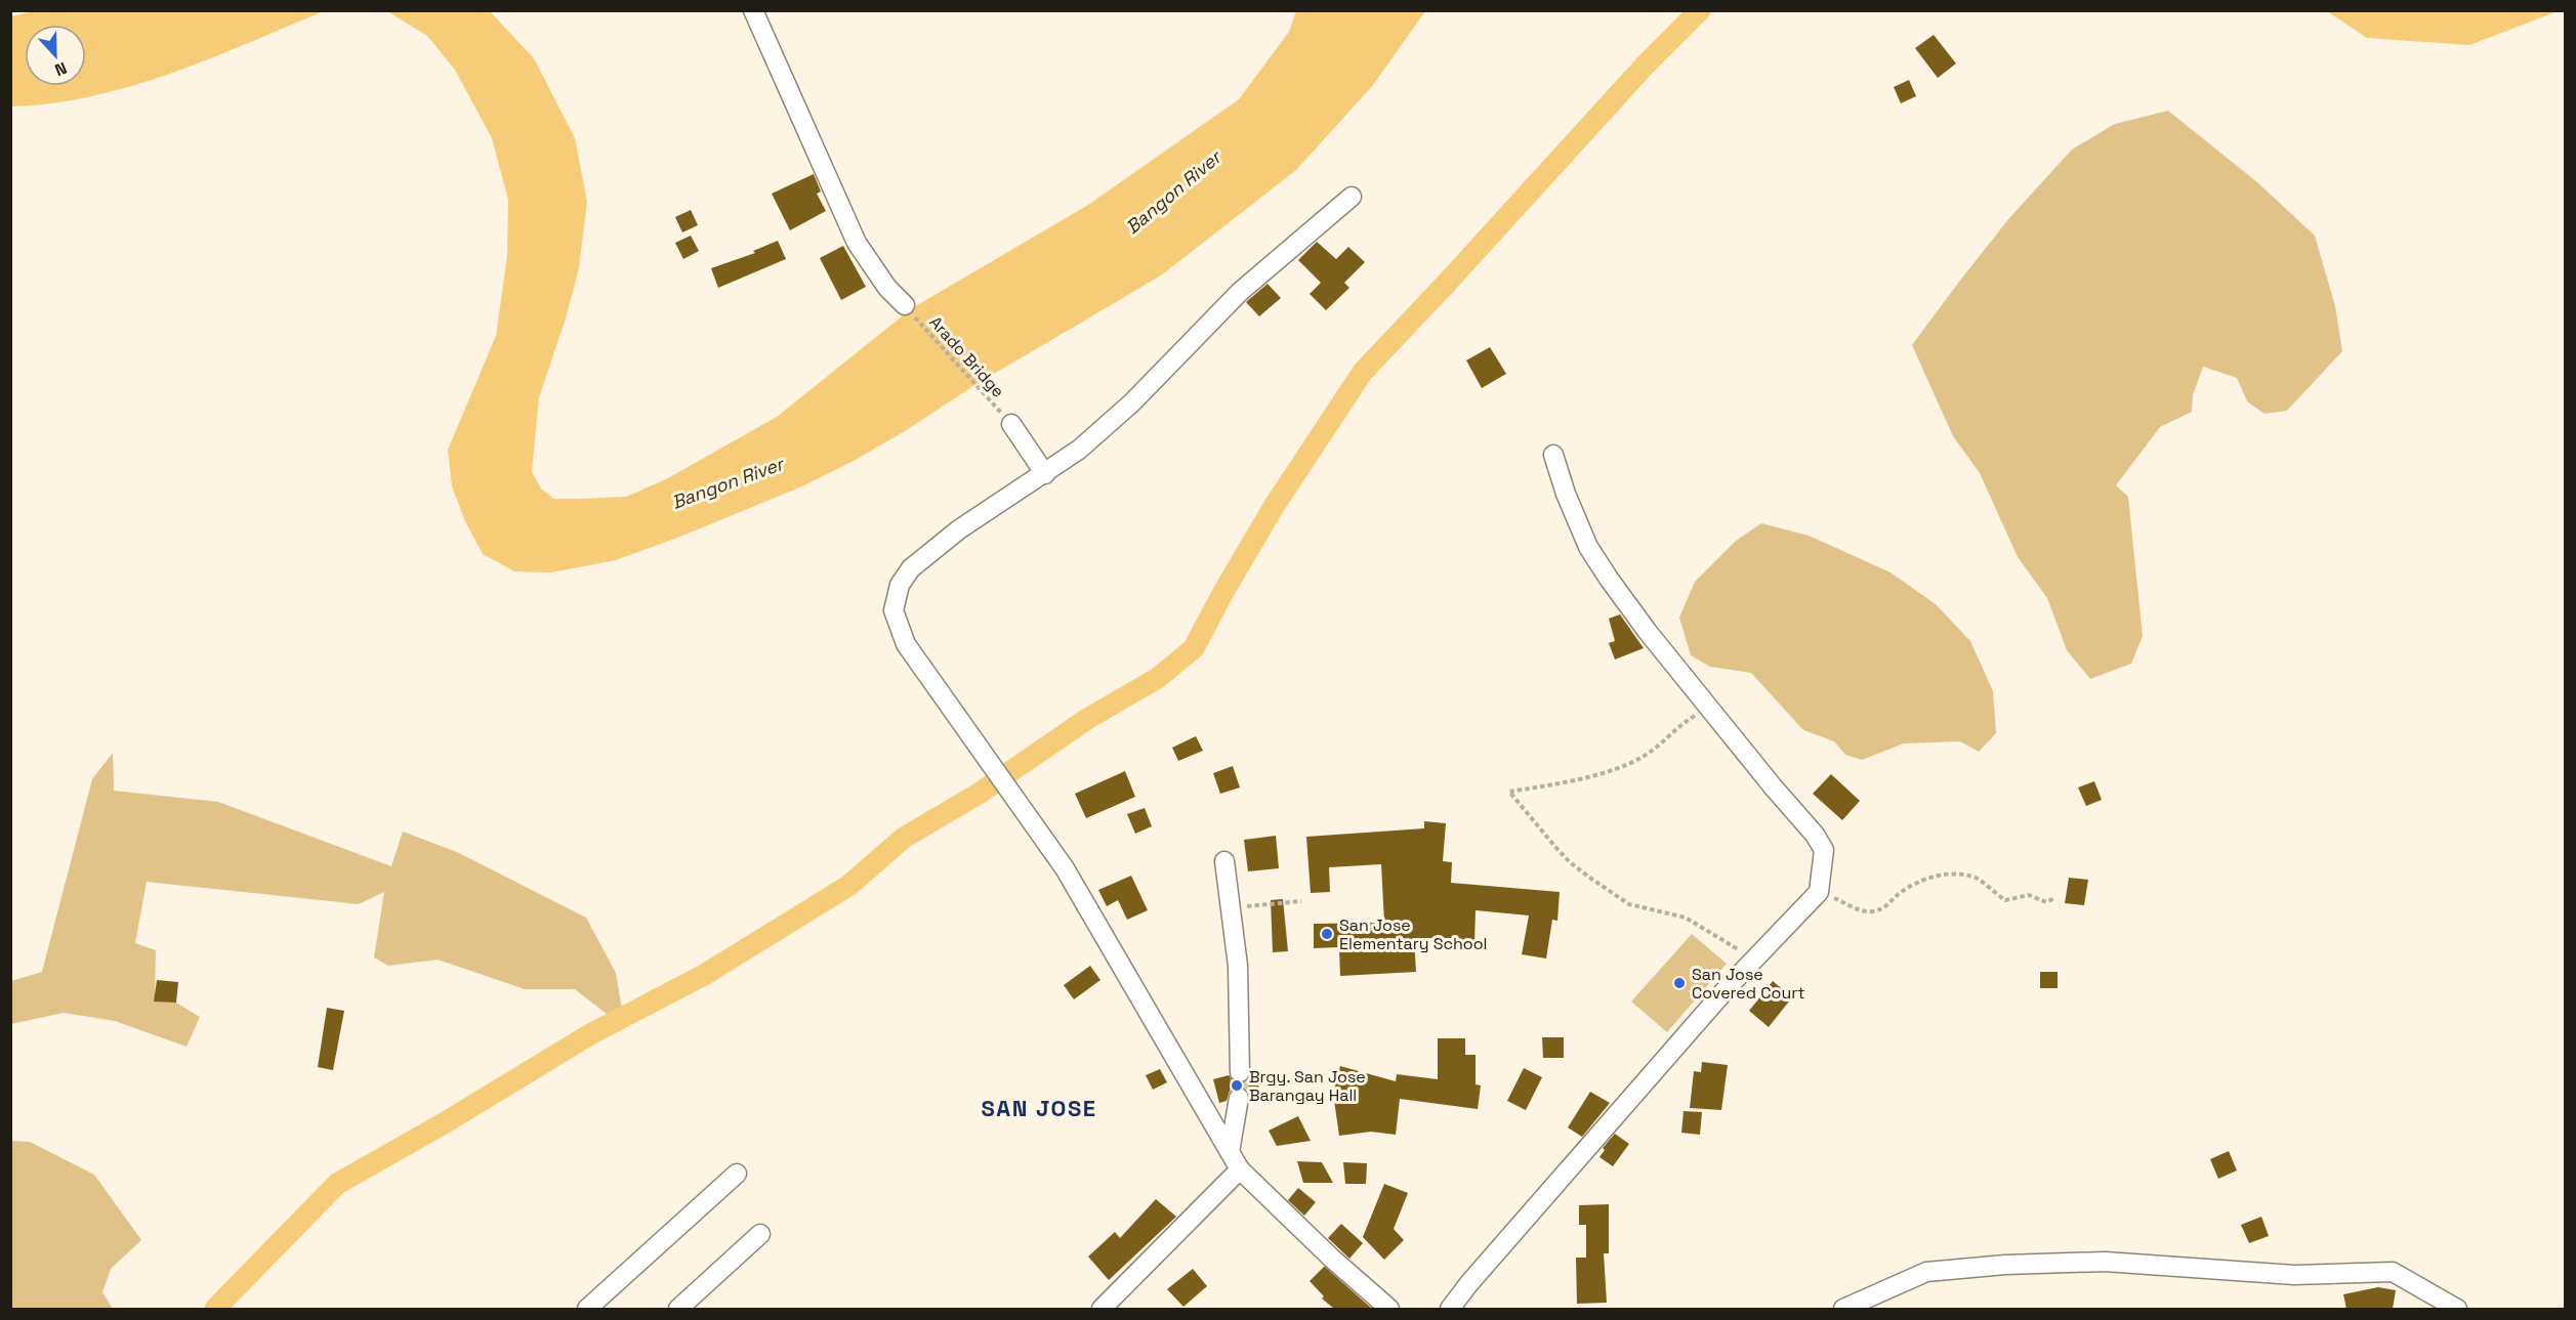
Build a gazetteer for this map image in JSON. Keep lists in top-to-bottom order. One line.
{"streets":{"path":["Arado Bridge"]},"districts":["SAN JOSE"],"water":["Bangon River"],"places":["San Jose Elementary School","San Jose Covered Court","Brgy. San Jose Barangay Hall"],"north":"bottom"}
